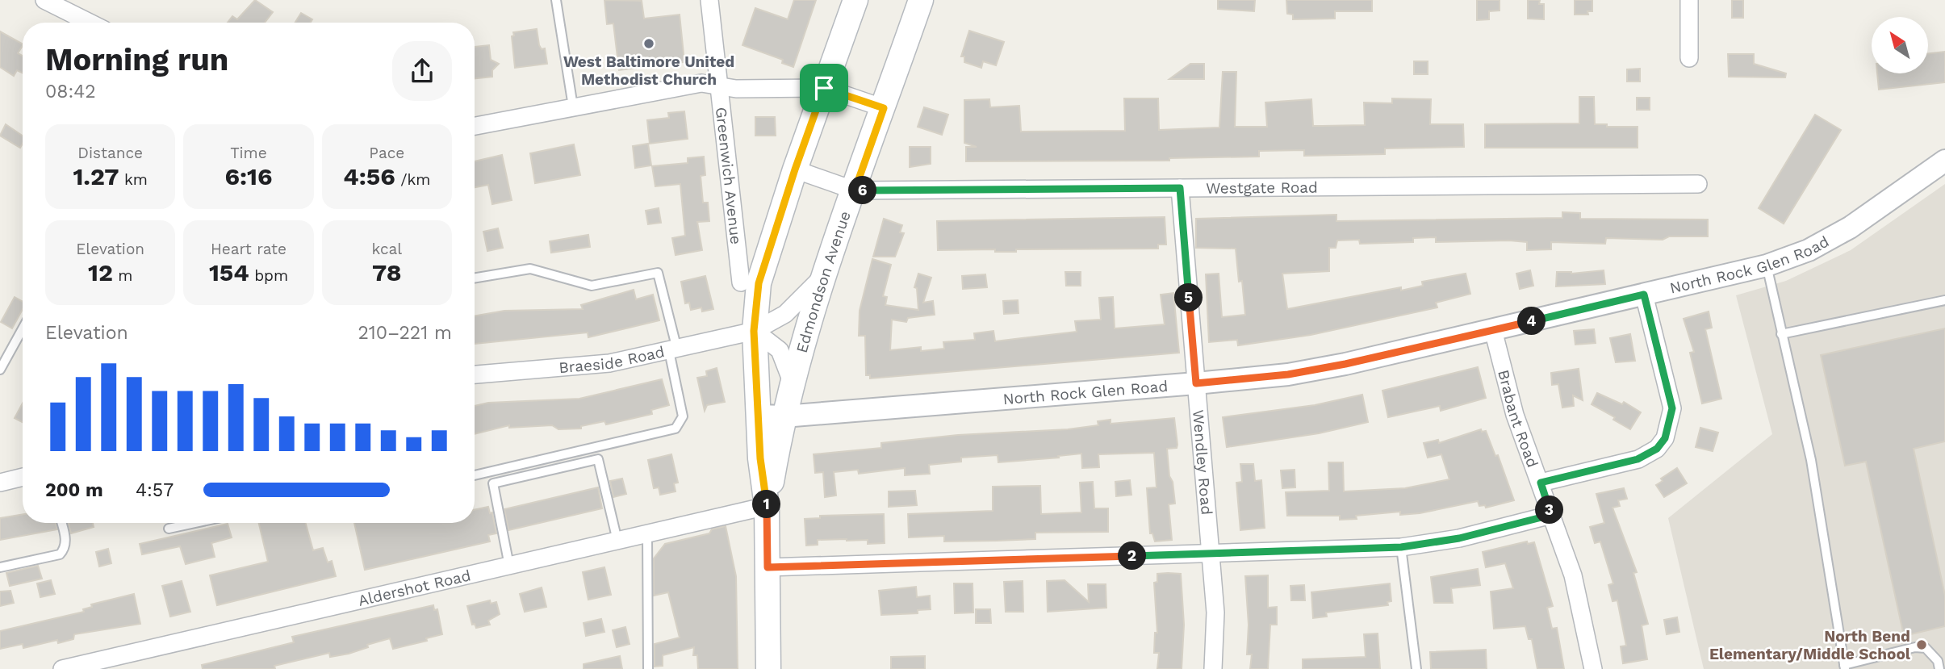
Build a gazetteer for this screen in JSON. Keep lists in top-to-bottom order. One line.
{"streets":{"main road":["Edmondson Avenue"],"street":["Greenwich Avenue","Westgate Road","North Rock Glen Road","Braeside Road","Brabant Road","Wendley Road","Aldershot Road"]},"crossings":[["Westgate Road","Edmondson Avenue"],["Westgate Road","Wendley Road"],["North Rock Glen Road","Edmondson Avenue"],["North Rock Glen Road","Brabant Road"],["North Rock Glen Road","Wendley Road"],["Edmondson Avenue","Braeside Road"],["Edmondson Avenue","Aldershot Road"]],"places":["West Baltimore United Methodist Church","North Bend Elementary/Middle School"],"north":"top left","page":{"heading":["Morning run","08:42"],"stats":[["Distance","1.27 km"],["Time","6:16"],["Pace","4:56 /km"],["Elevation","12 m"],["Heart rate","154 bpm"],["kcal","78"]],"pins":["6","5","4","1","3","2"],"chart":["Elevation","210–221 m"],"list":[{"name":"200 m","note":"4:57"}]}}
